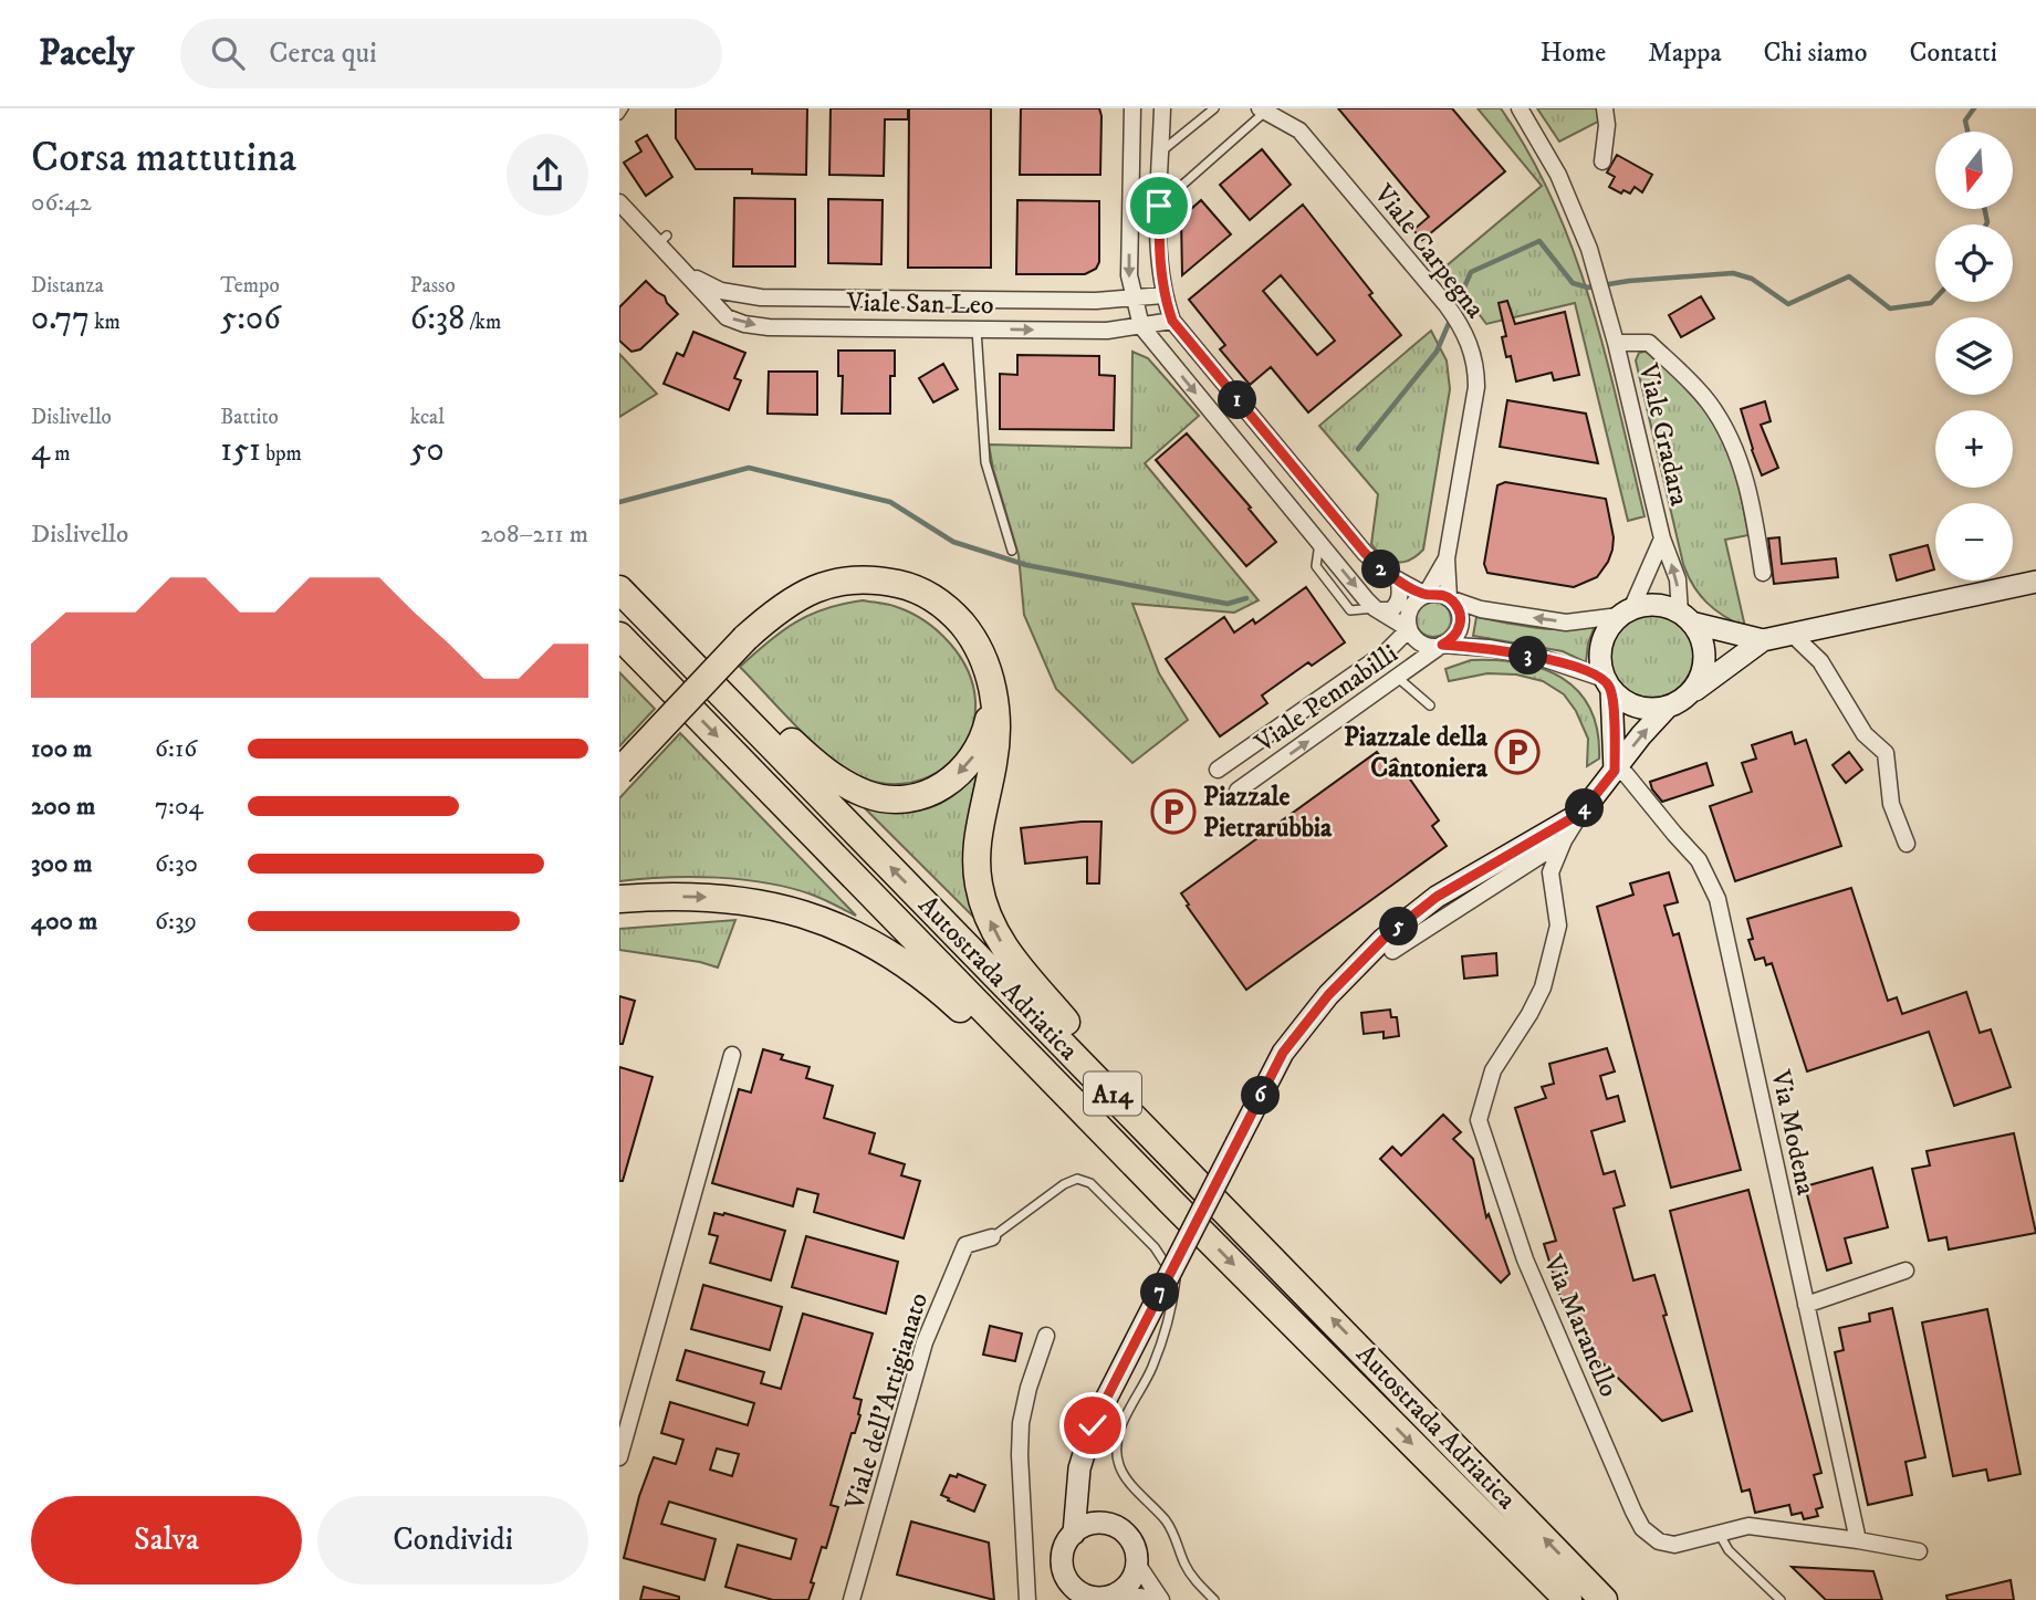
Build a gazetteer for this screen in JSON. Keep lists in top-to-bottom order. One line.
{"streets":{"highway":["Autostrada Adriatica","A14"],"street":["Viale Carpegna","Viale San Leo","Viale Gradara","Viale Pennabilli","Via Modena","Via Maranello","Viale dell'Artigianato"]},"crossings":[["Viale Carpegna","Viale Pennabilli"],["Via Modena","Via Maranello"]],"places":{"parking":["Piazzale della Cantoniera","Piazzale Pietrarubbia"]},"north":"bottom","page":{"header":"Pacely","search":"Cerca qui","nav":["Home","Mappa","Chi siamo","Contatti"],"heading":["Corsa mattutina","06:42"],"map_buttons":["+","−"],"stats":[["Distanza","0.77 km"],["Tempo","5:06"],["Passo","6:38 /km"],["Dislivello","4 m"],["Battito","151 bpm"],["kcal","50"]],"pins":["1","2","3","4","5","6","7"],"chart":["Dislivello","208–211 m"],"list":[{"name":"100 m","note":"6:16"},{"name":"200 m","note":"7:04"},{"name":"300 m","note":"6:30"},{"name":"400 m","note":"6:39"}],"buttons":["Salva","Condividi"]}}
